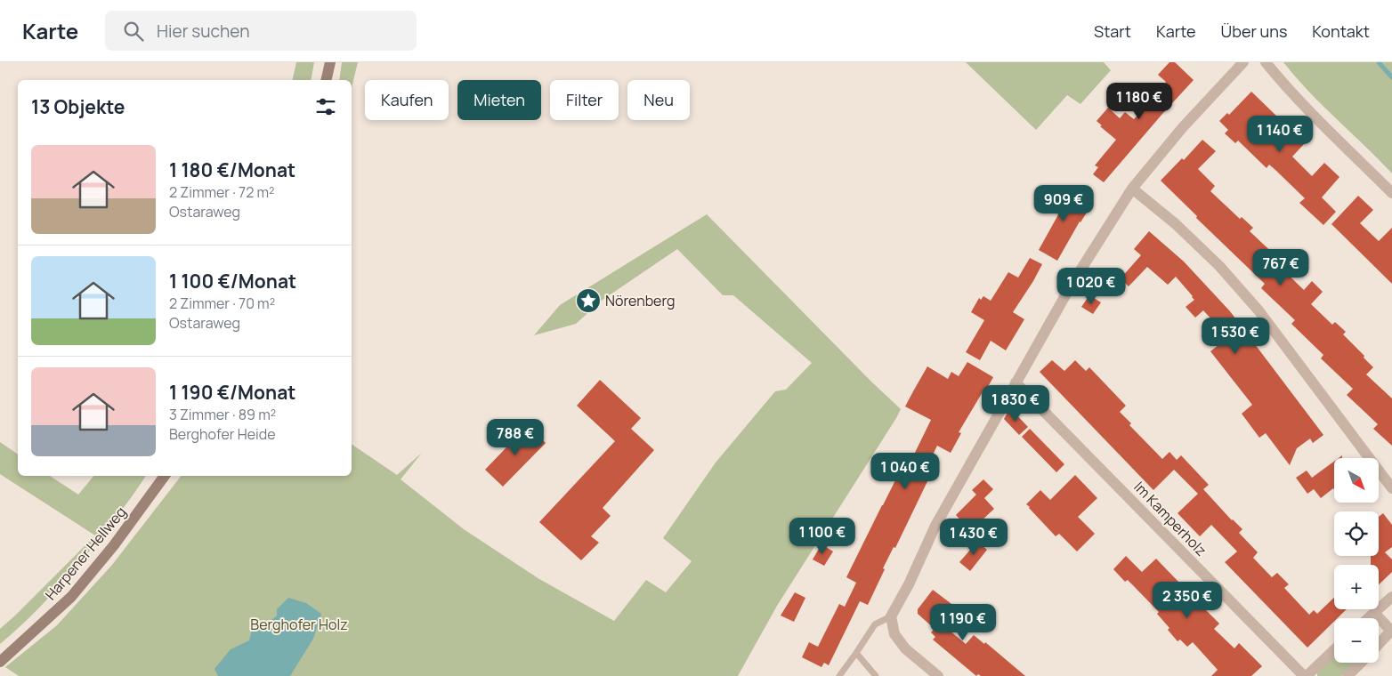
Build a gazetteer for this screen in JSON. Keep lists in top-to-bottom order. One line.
{"streets":{"street":["Im Kamperholz","Harpener Hellweg"]},"parks":["Berghofer Holz"],"places":{"place":["Nörenberg"]},"north":"bottom right","page":{"header":"Karte","search":"Hier suchen","nav":["Start","Karte","Über uns","Kontakt"],"chip":["Kaufen","Mieten","Filter","Neu"],"heading":"13 Objekte","price":["1 180 €","1 140 €","909 €","767 €","1 020 €","1 530 €","1 830 €","788 €","1 040 €","1 100 €","1 430 €","2 350 €","1 190 €"],"list":[{"name":"1 180 €/Monat","note":"2 Zimmer · 72 m² · Ostaraweg"},{"name":"1 100 €/Monat","note":"2 Zimmer · 70 m² · Ostaraweg"},{"name":"1 190 €/Monat","note":"3 Zimmer · 89 m² · Berghofer Heide"}],"map_buttons":["+","−"]}}
